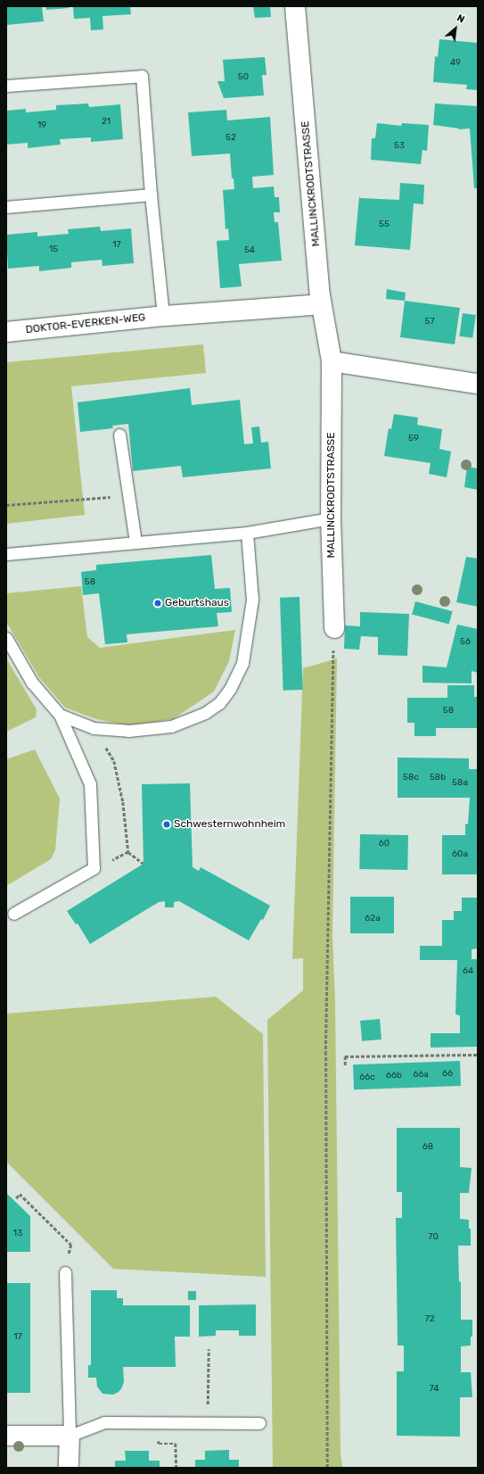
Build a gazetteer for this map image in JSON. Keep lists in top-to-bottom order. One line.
{"streets":{"street":["MALLINCKRODTSTRASSE","DOKTOR-EVERKEN-WEG"]},"crossings":[["MALLINCKRODTSTRASSE","DOKTOR-EVERKEN-WEG"]],"places":["Geburtshaus","Schwesternwohnheim"],"house_numbers":["49","50","21","19","52","53","55","17","15","54","57","59","58","56","58","58c","58b","58a","60","60a","62a","64","66","66a","66b","66c","68","13","70","72","17","74"],"north":"top right"}
